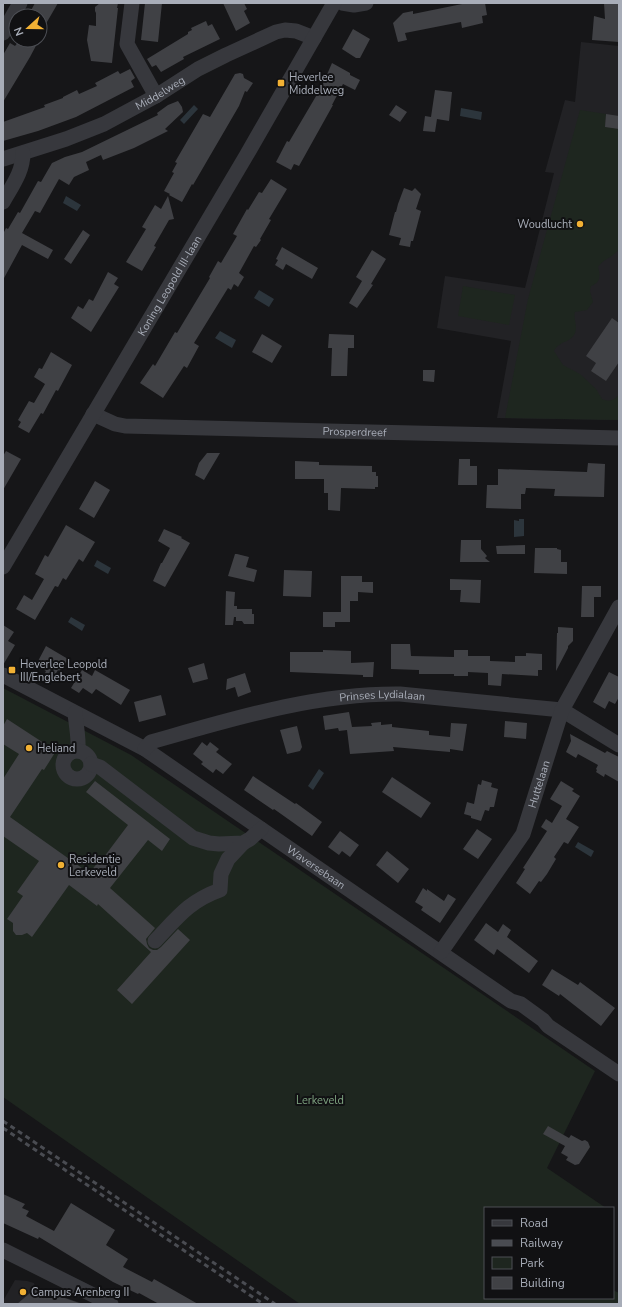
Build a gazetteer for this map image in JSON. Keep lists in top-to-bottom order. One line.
{"streets":{"street":["Middelweg","Koning Leopold III-laan","Prosperdreef","Prinses Lydialaan","Huttelaan","Waversebaan"]},"crossings":[["Middelweg","Koning Leopold III-laan"],["Koning Leopold III-laan","Prosperdreef"],["Prinses Lydialaan","Huttelaan"],["Prinses Lydialaan","Waversebaan"],["Huttelaan","Waversebaan"]],"parks":["Lerkeveld"],"places":{"transit":["Heverlee Middelweg","Heverlee Leopold III/Englebert"],"other":["Woudlucht","Heliand","Residentie Lerkeveld","Campus Arenberg II"]},"legend":["Road","Railway","Park","Building"],"north":"left"}
